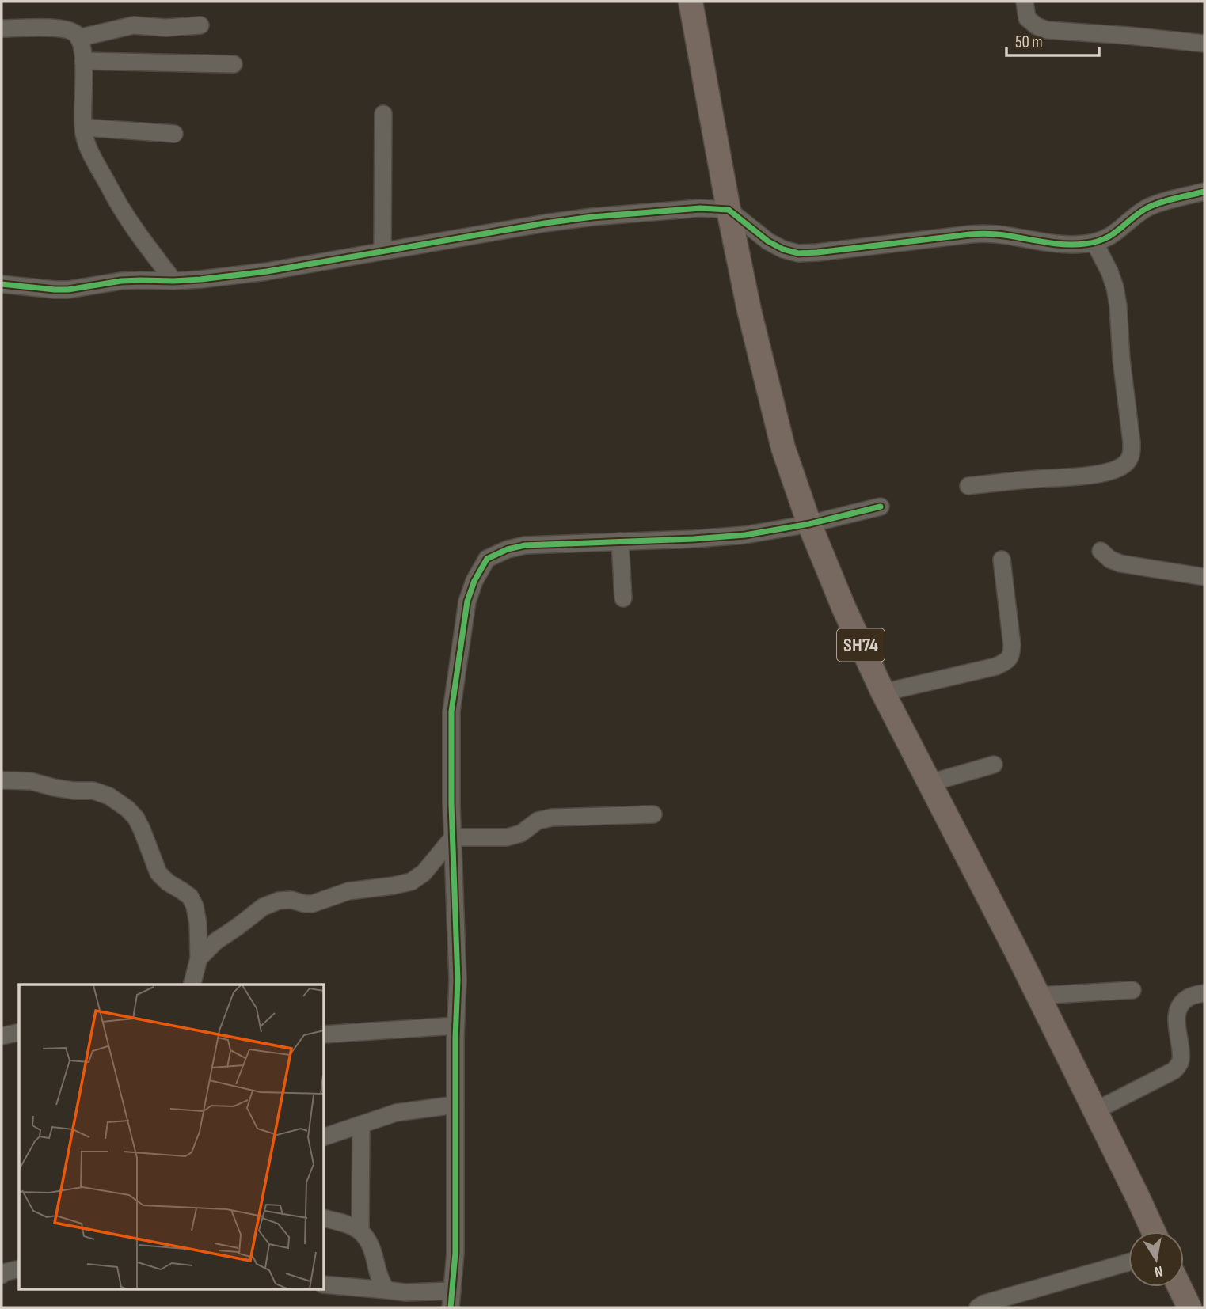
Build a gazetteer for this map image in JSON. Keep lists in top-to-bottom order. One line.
{"streets":{"highway":["SH74"]},"scale_bar":"50 m","north":"bottom"}
